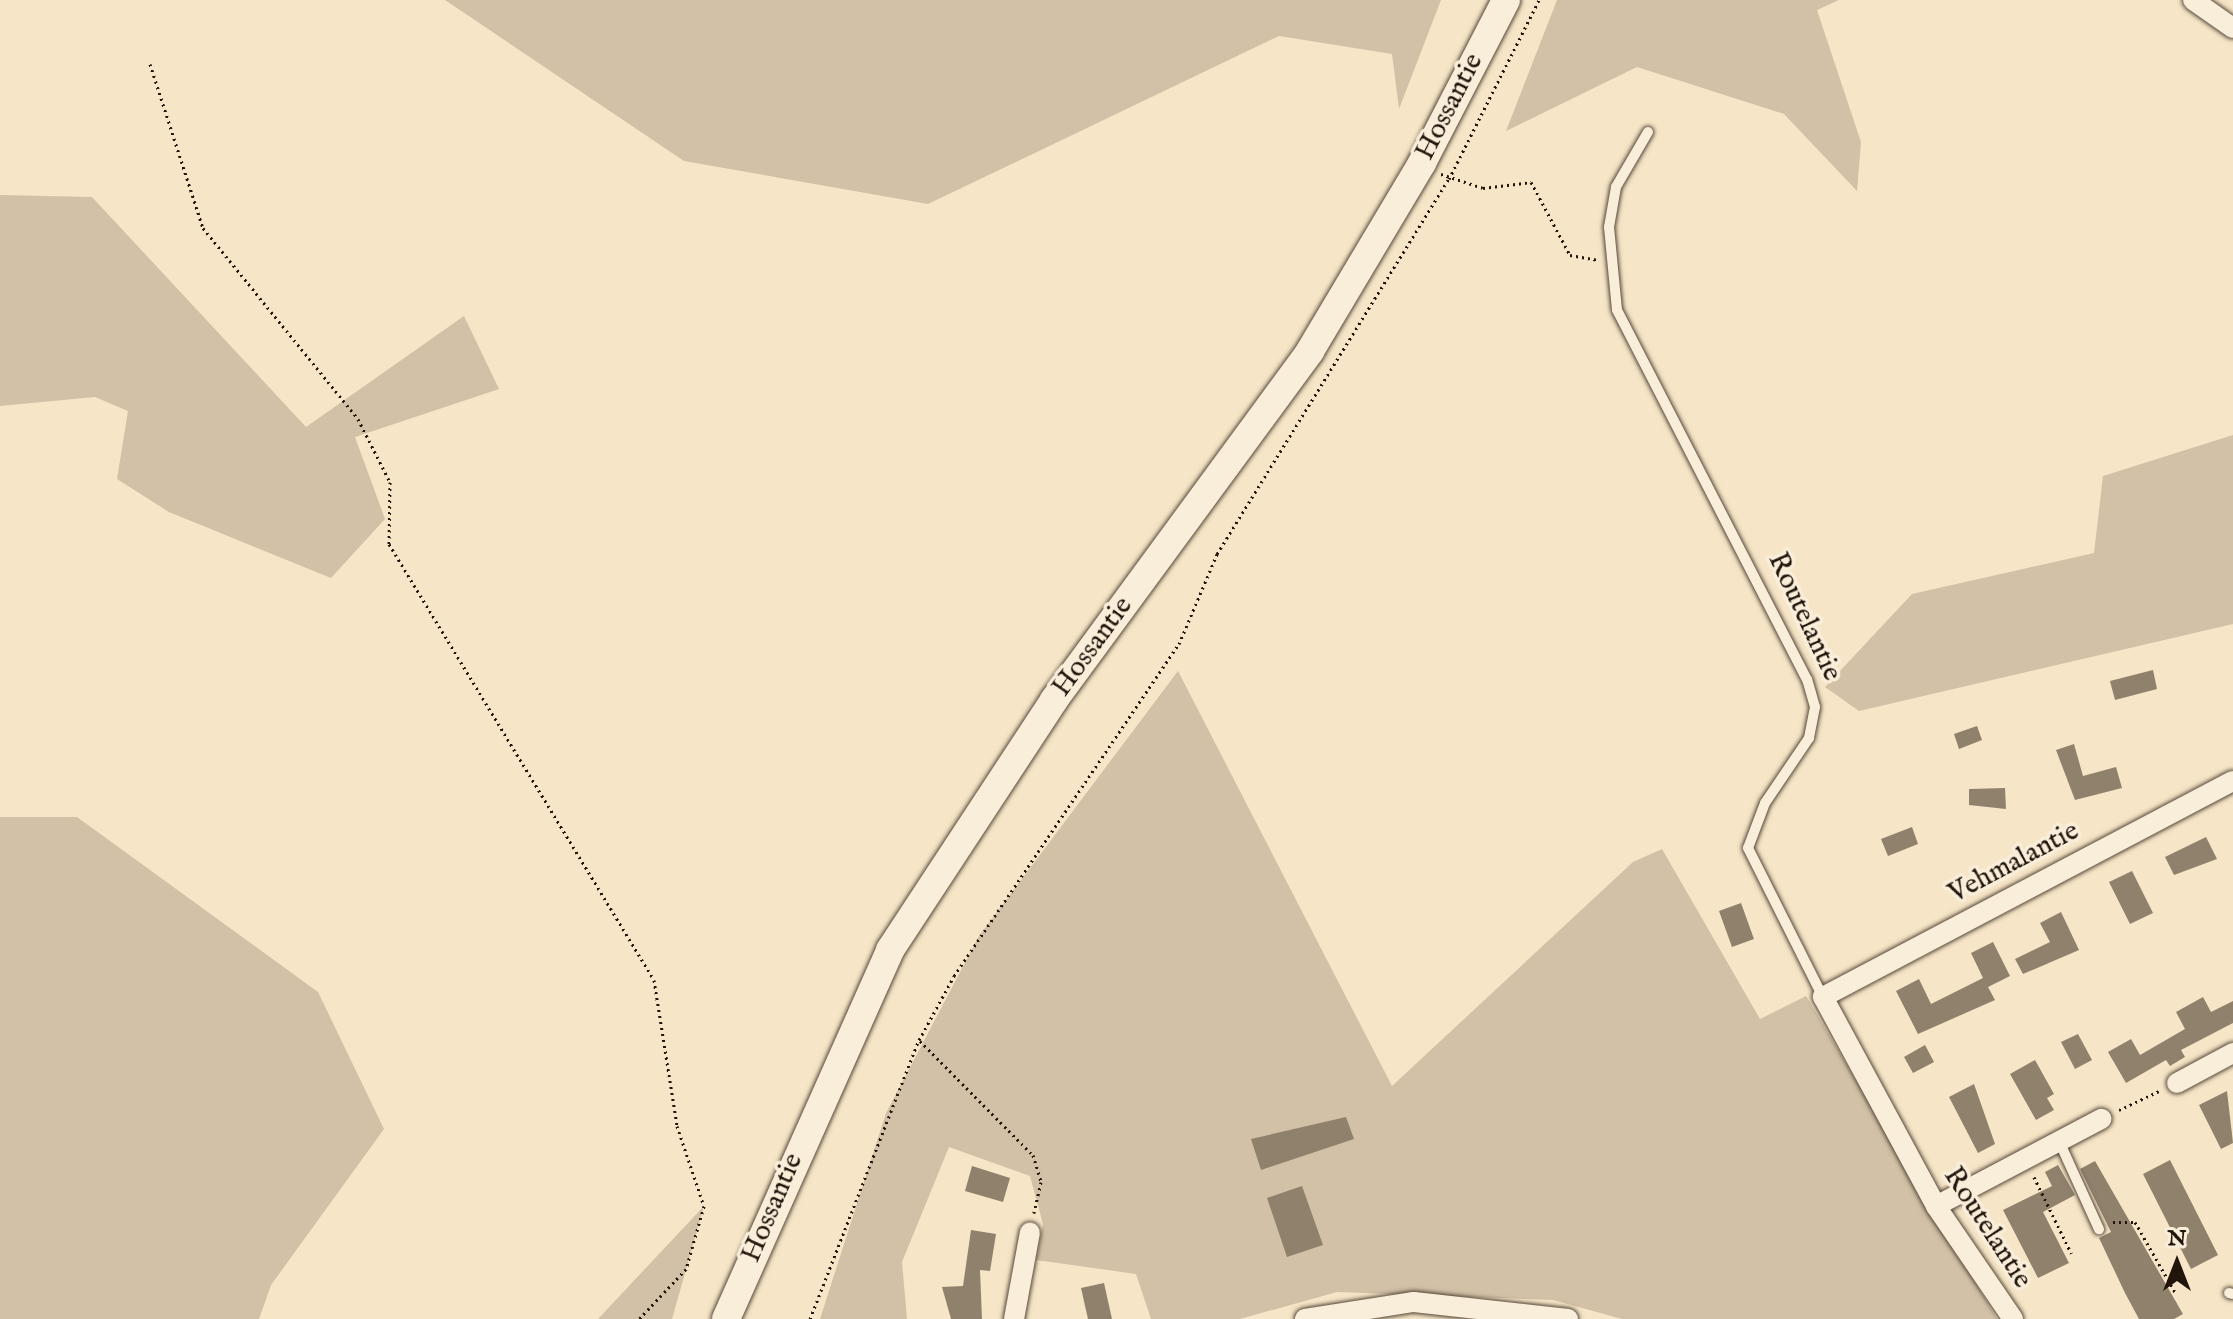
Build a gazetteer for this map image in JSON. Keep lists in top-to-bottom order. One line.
{"streets":{"main road":["Hossantie"],"street":["Routelantie","Vehmalantie"]},"crossings":[["Routelantie","Vehmalantie"]],"north":"top"}
